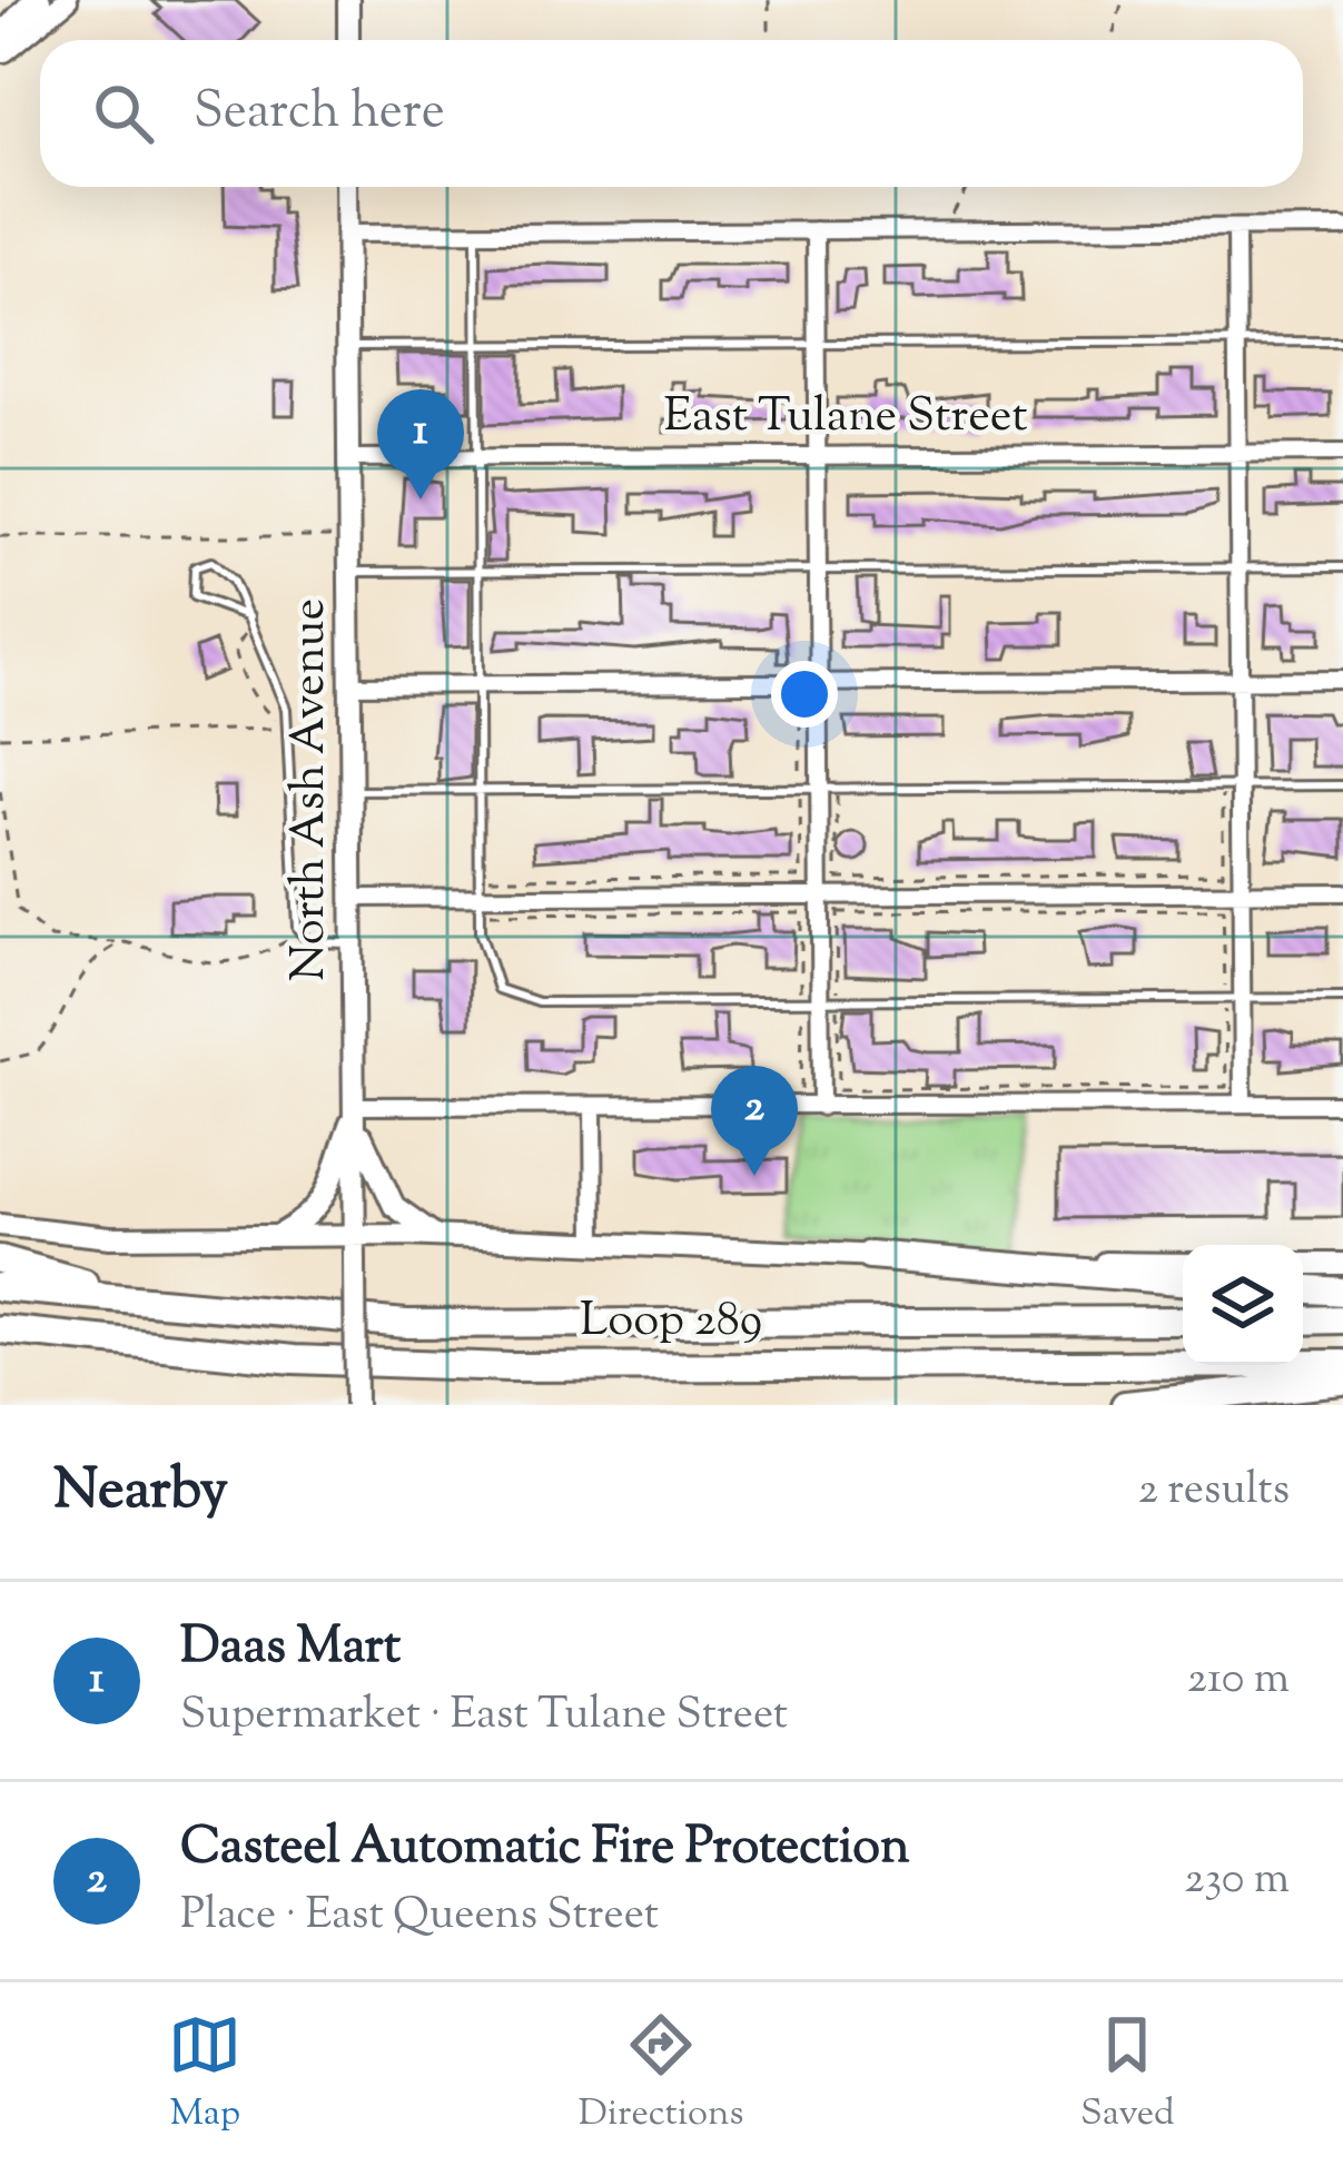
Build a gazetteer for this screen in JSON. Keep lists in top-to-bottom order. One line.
{"streets":{"highway":["Loop 289"],"main road":["North Ash Avenue"],"street":["East Tulane Street"]},"crossings":[["East Tulane Street","North Ash Avenue"]],"page":{"search":"Search here","pins":["1","2"],"heading":["Nearby","2 results"],"list":[{"mark":"1","name":"Daas Mart","note":"Supermarket · East Tulane Street","value":"210 m"},{"mark":"2","name":"Casteel Automatic Fire Protection","note":"Place · East Queens Street","value":"230 m"}],"nav":["Map","Directions","Saved"]}}
